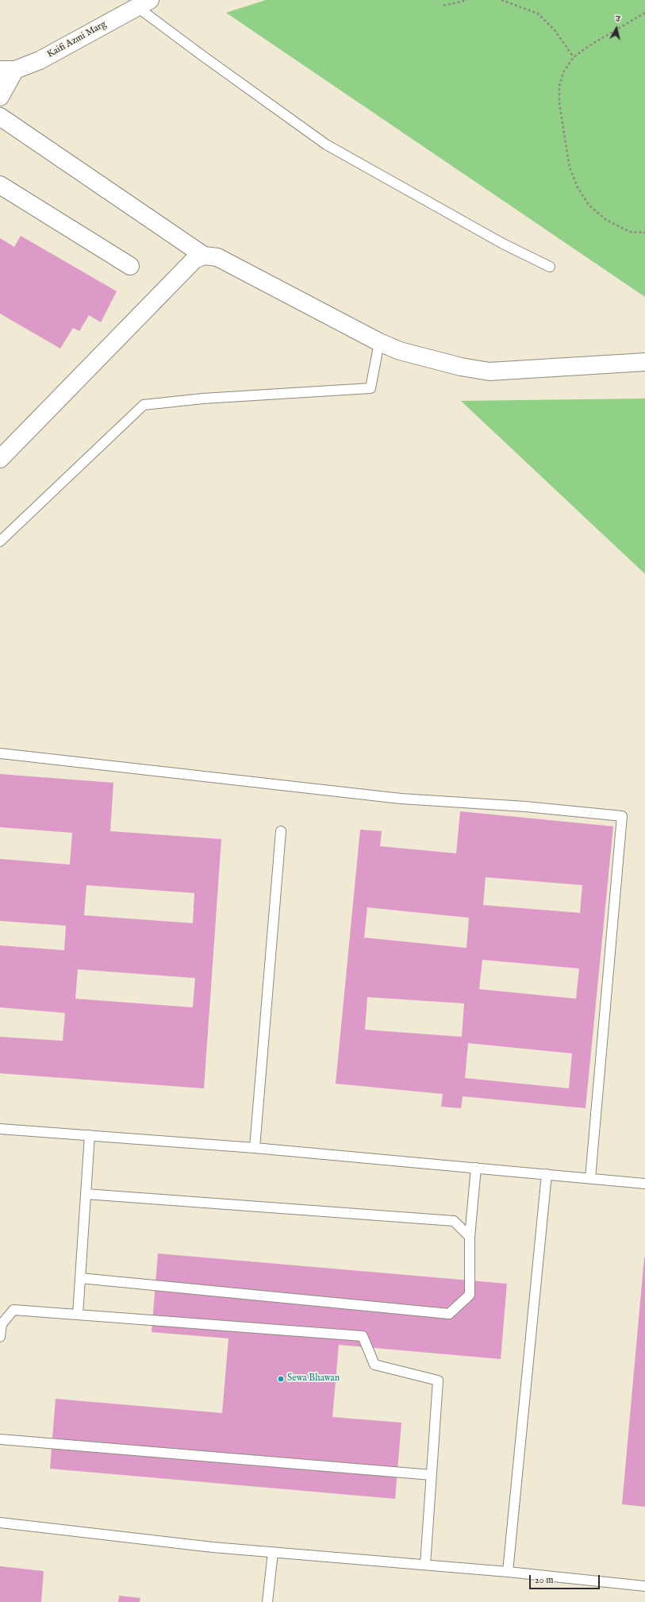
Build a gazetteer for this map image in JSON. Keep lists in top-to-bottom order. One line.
{"streets":{"street":["Kaifi Azmi Marg"]},"places":["Sewa Bhawan"],"scale_bar":"20 m","north":"top"}
